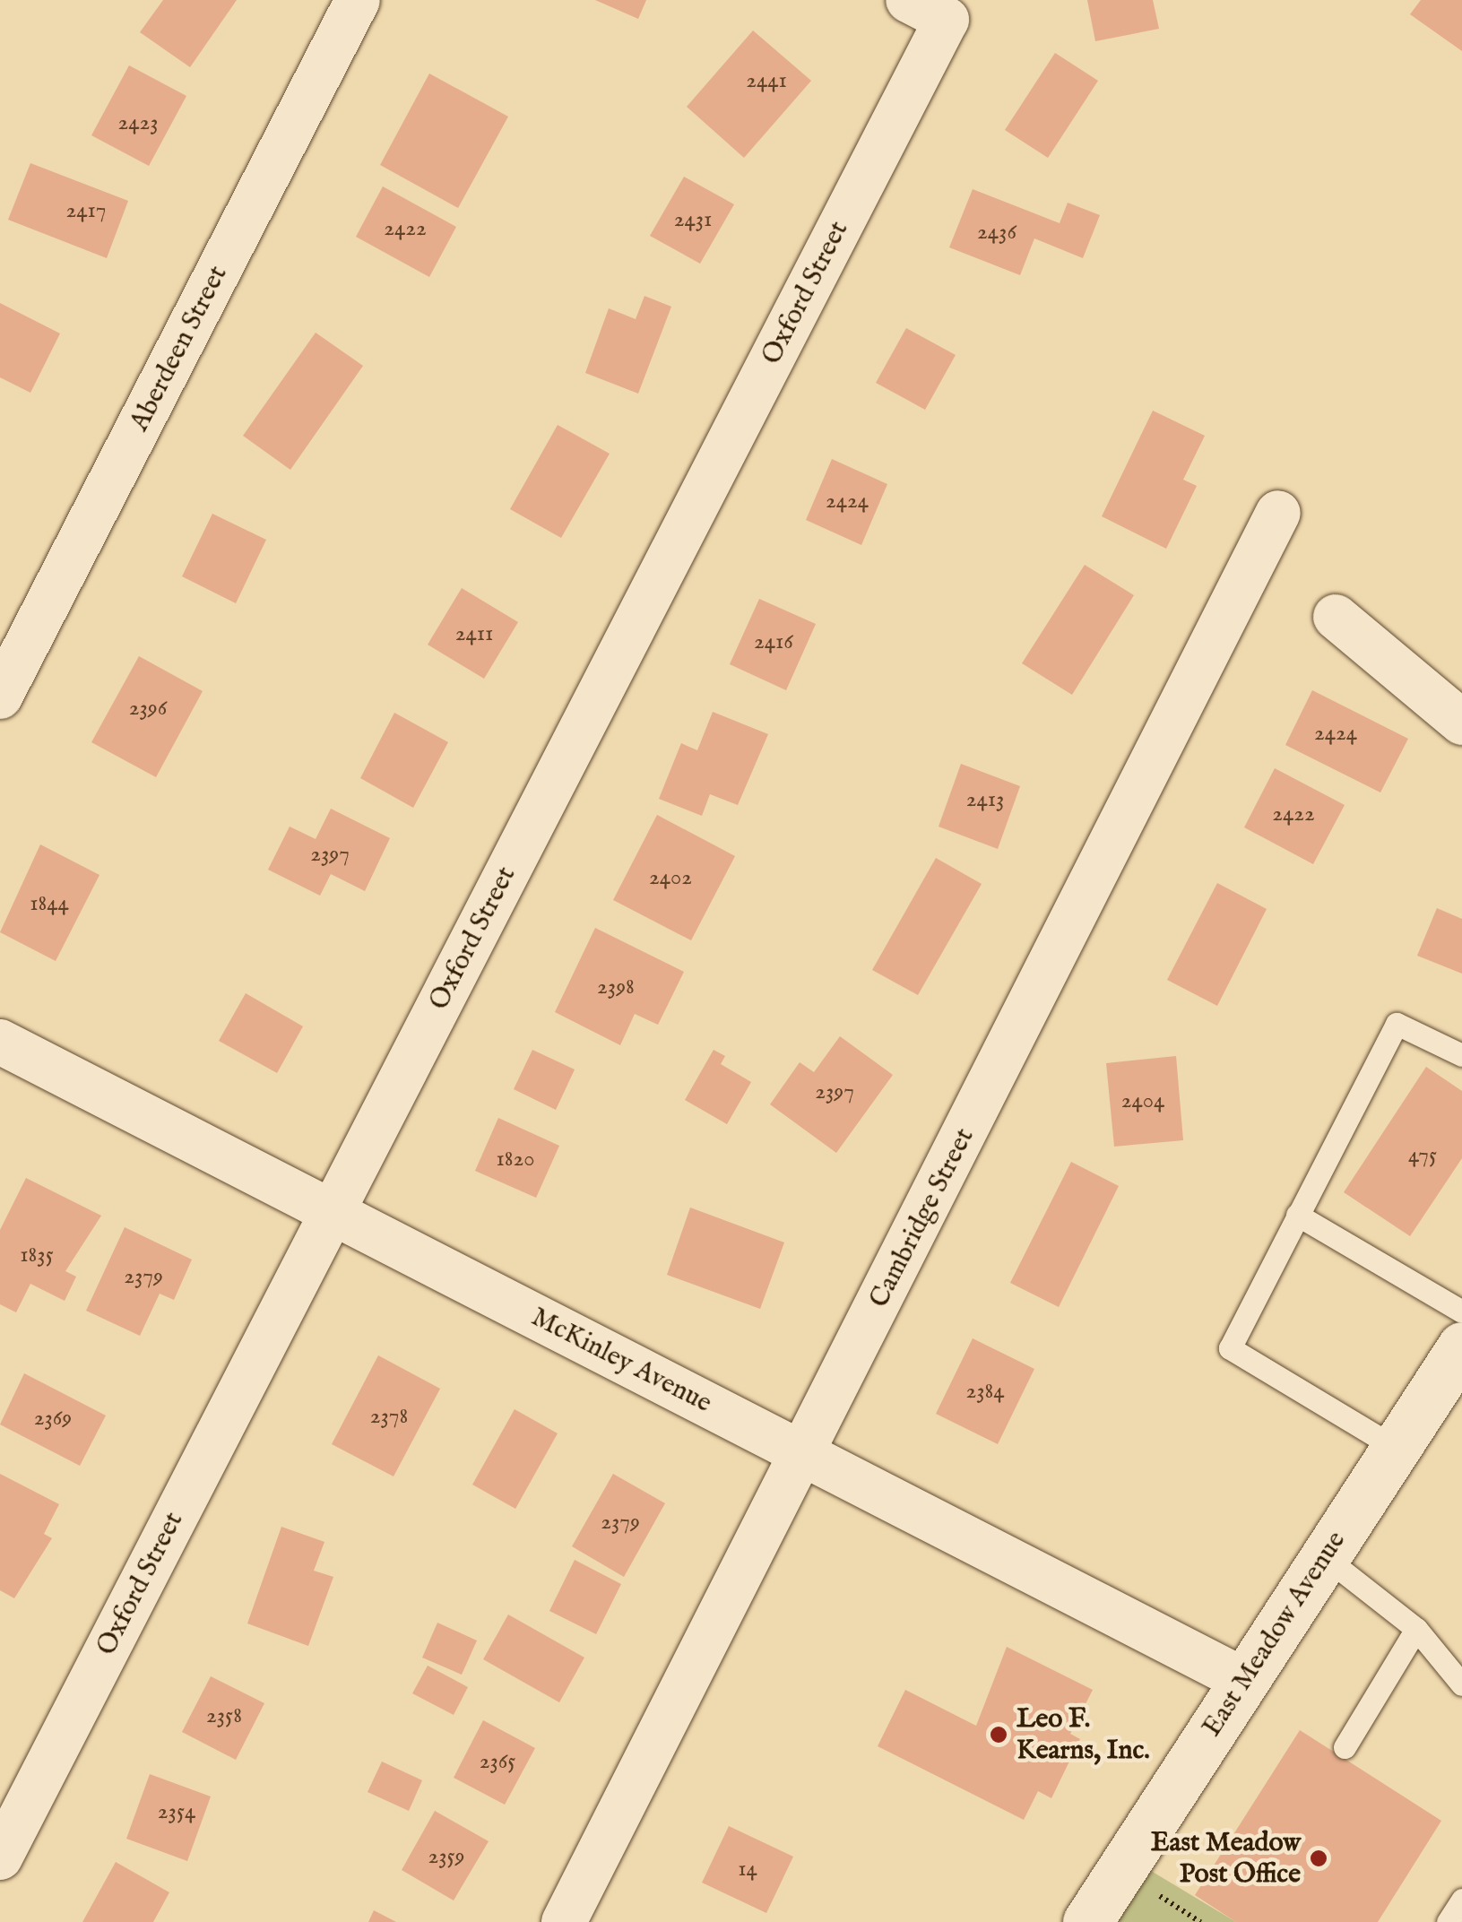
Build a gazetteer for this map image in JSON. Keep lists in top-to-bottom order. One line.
{"streets":{"street":["Oxford Street","Aberdeen Street","Cambridge Street","McKinley Avenue","East Meadow Avenue"]},"crossings":[["Oxford Street","McKinley Avenue"],["Cambridge Street","McKinley Avenue"],["McKinley Avenue","East Meadow Avenue"]],"places":["Leo F. Kearns, Inc.","East Meadow Post Office"],"house_numbers":["2441","2423","2417","2431","2422","2436","2424","2411","2416","2396","2424","2413","2422","2397","2402","1844","2398","2397","2404","475","1820","1835","2379","2384","2378","2369","2379","2358","2365","2354","2359","14"]}
